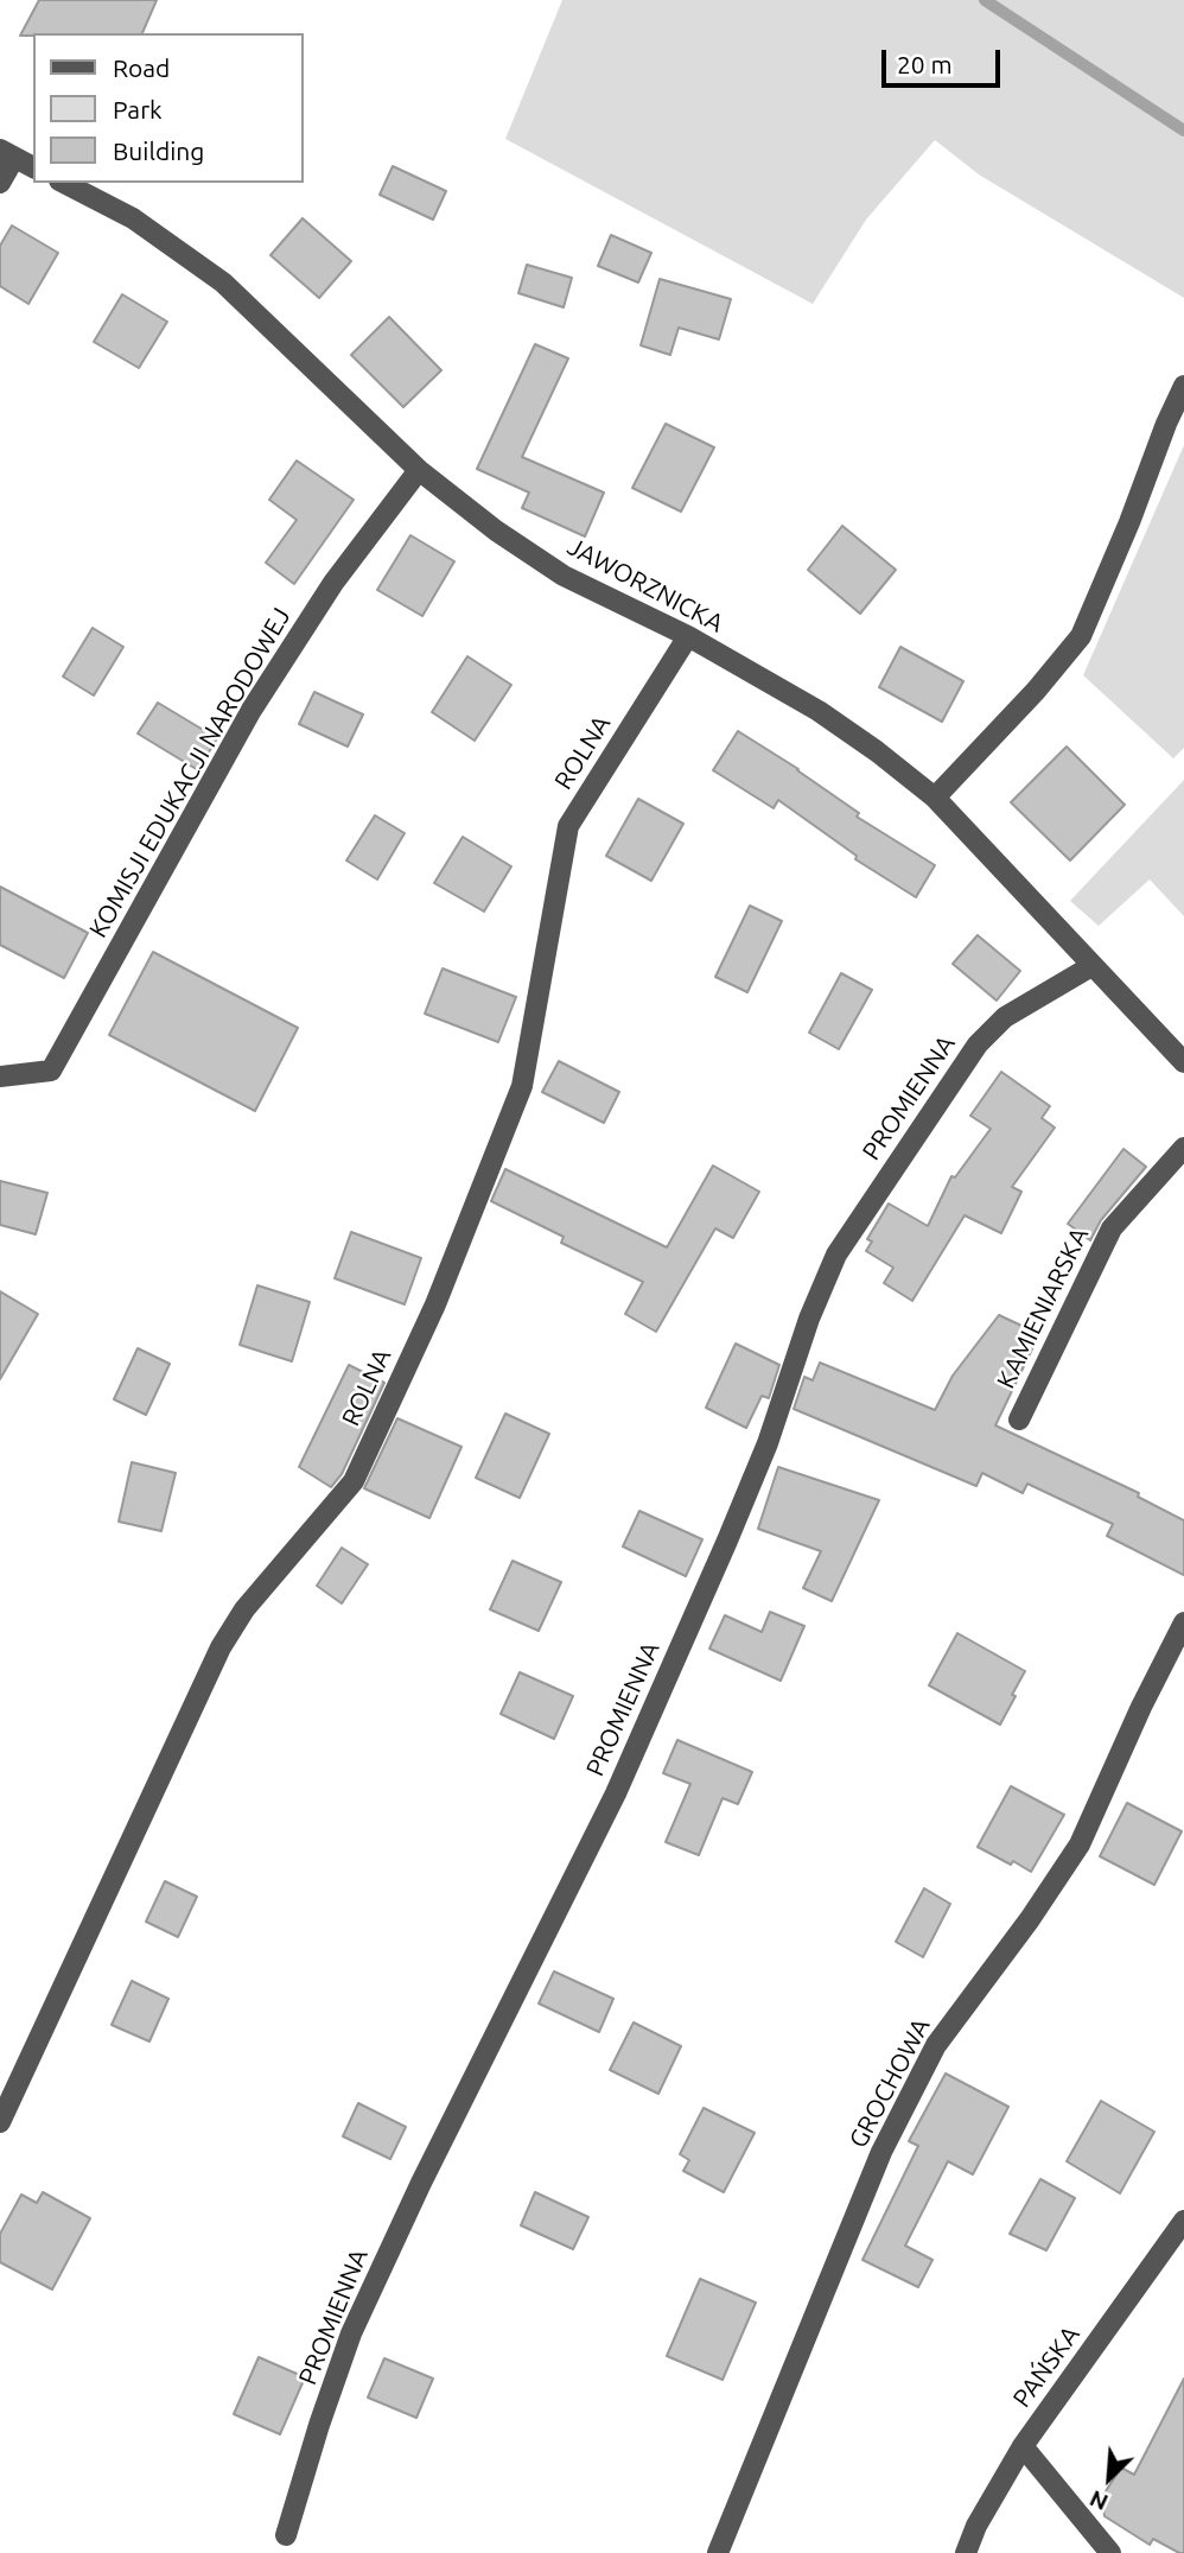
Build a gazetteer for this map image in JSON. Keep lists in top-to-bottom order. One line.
{"streets":{"street":["JAWORZNICKA","ROLNA","KOMISJI EDUKACJI NARODOWEJ","PROMIENNA","KAMIENIARSKA","GROCHOWA","PAŃSKA"]},"crossings":[["JAWORZNICKA","ROLNA"],["JAWORZNICKA","KOMISJI EDUKACJI NARODOWEJ"],["JAWORZNICKA","PROMIENNA"]],"legend":["Road","Park","Building"],"scale_bar":"20 m","north":"bottom left"}
